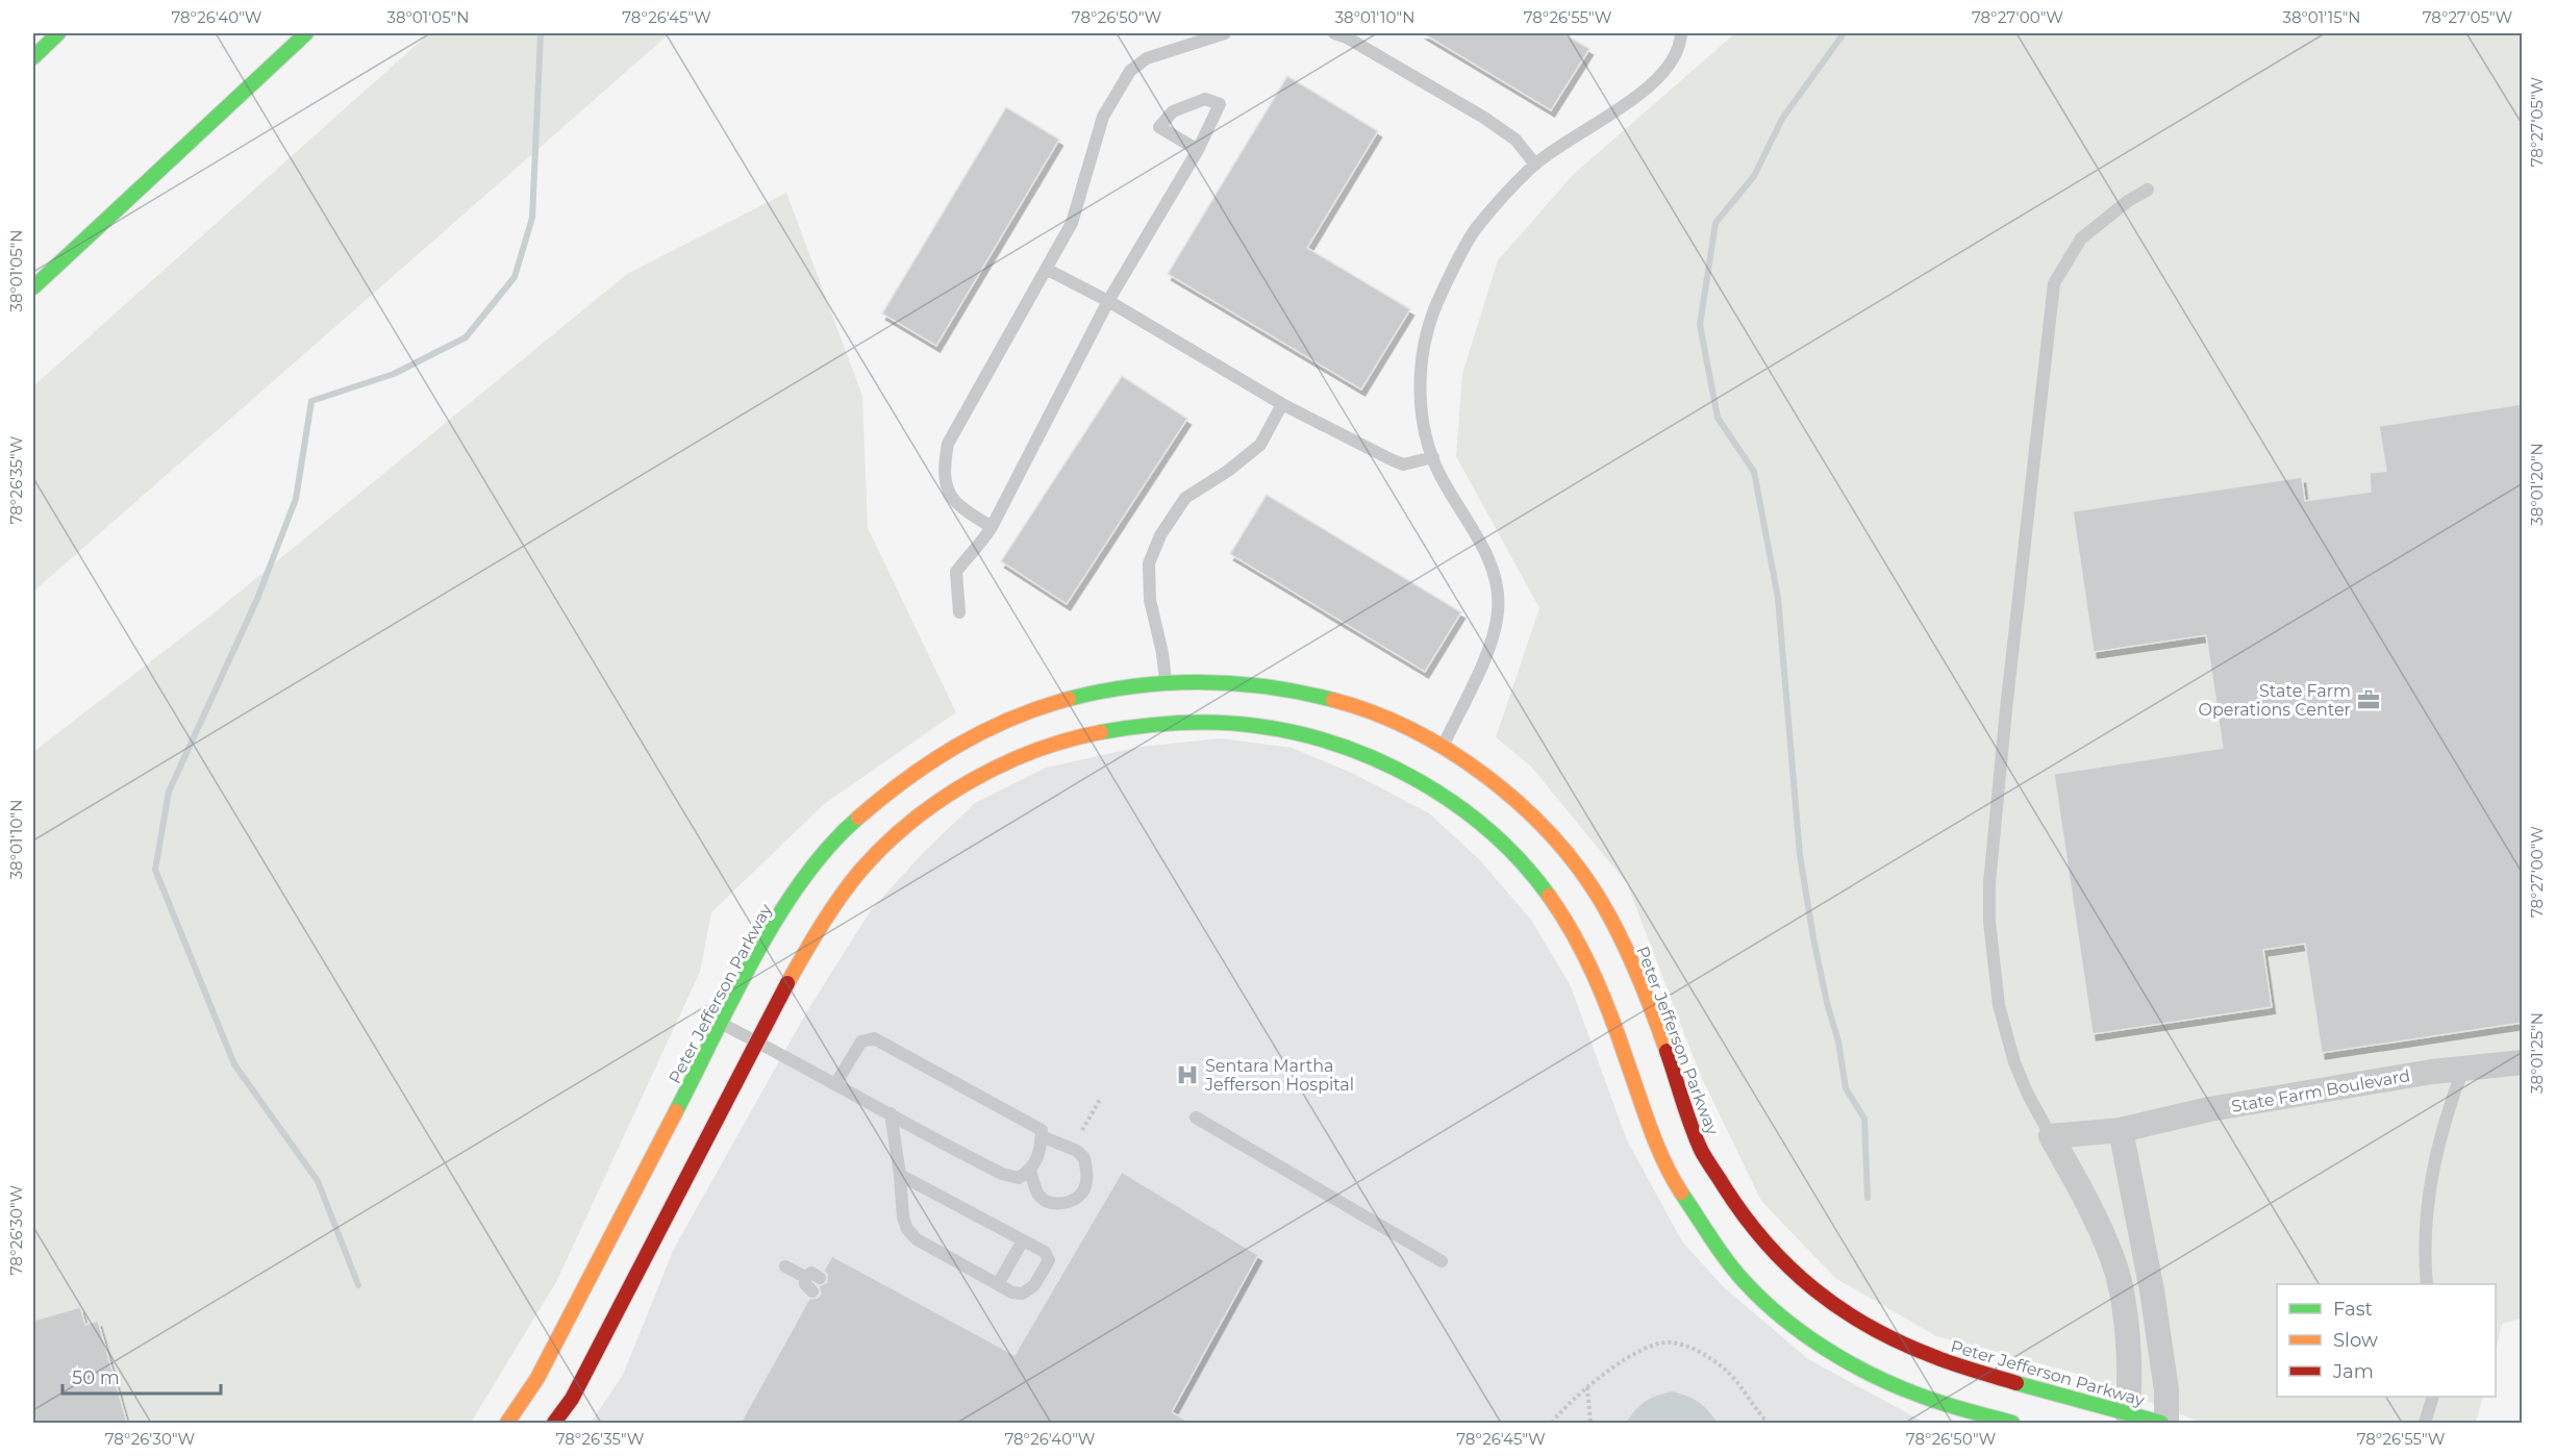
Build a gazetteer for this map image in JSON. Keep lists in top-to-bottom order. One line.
{"streets":{"main road":["Peter Jefferson Parkway"],"street":["State Farm Boulevard"]},"places":{"office":["State Farm Operations Center"],"hospital":["Sentara Martha Jefferson Hospital"]},"legend":["Fast","Slow","Jam"],"scale_bar":"50 m","coordinates":["78°26'40\"W","38°01'05\"N","78°26'45\"W","78°26'50\"W","38°01'10\"N","78°26'55\"W","78°27'00\"W","38°01'15\"N","78°27'05\"W","78°26'35\"W","38°01'20\"N","38°01'25\"N","78°26'30\"W"]}
